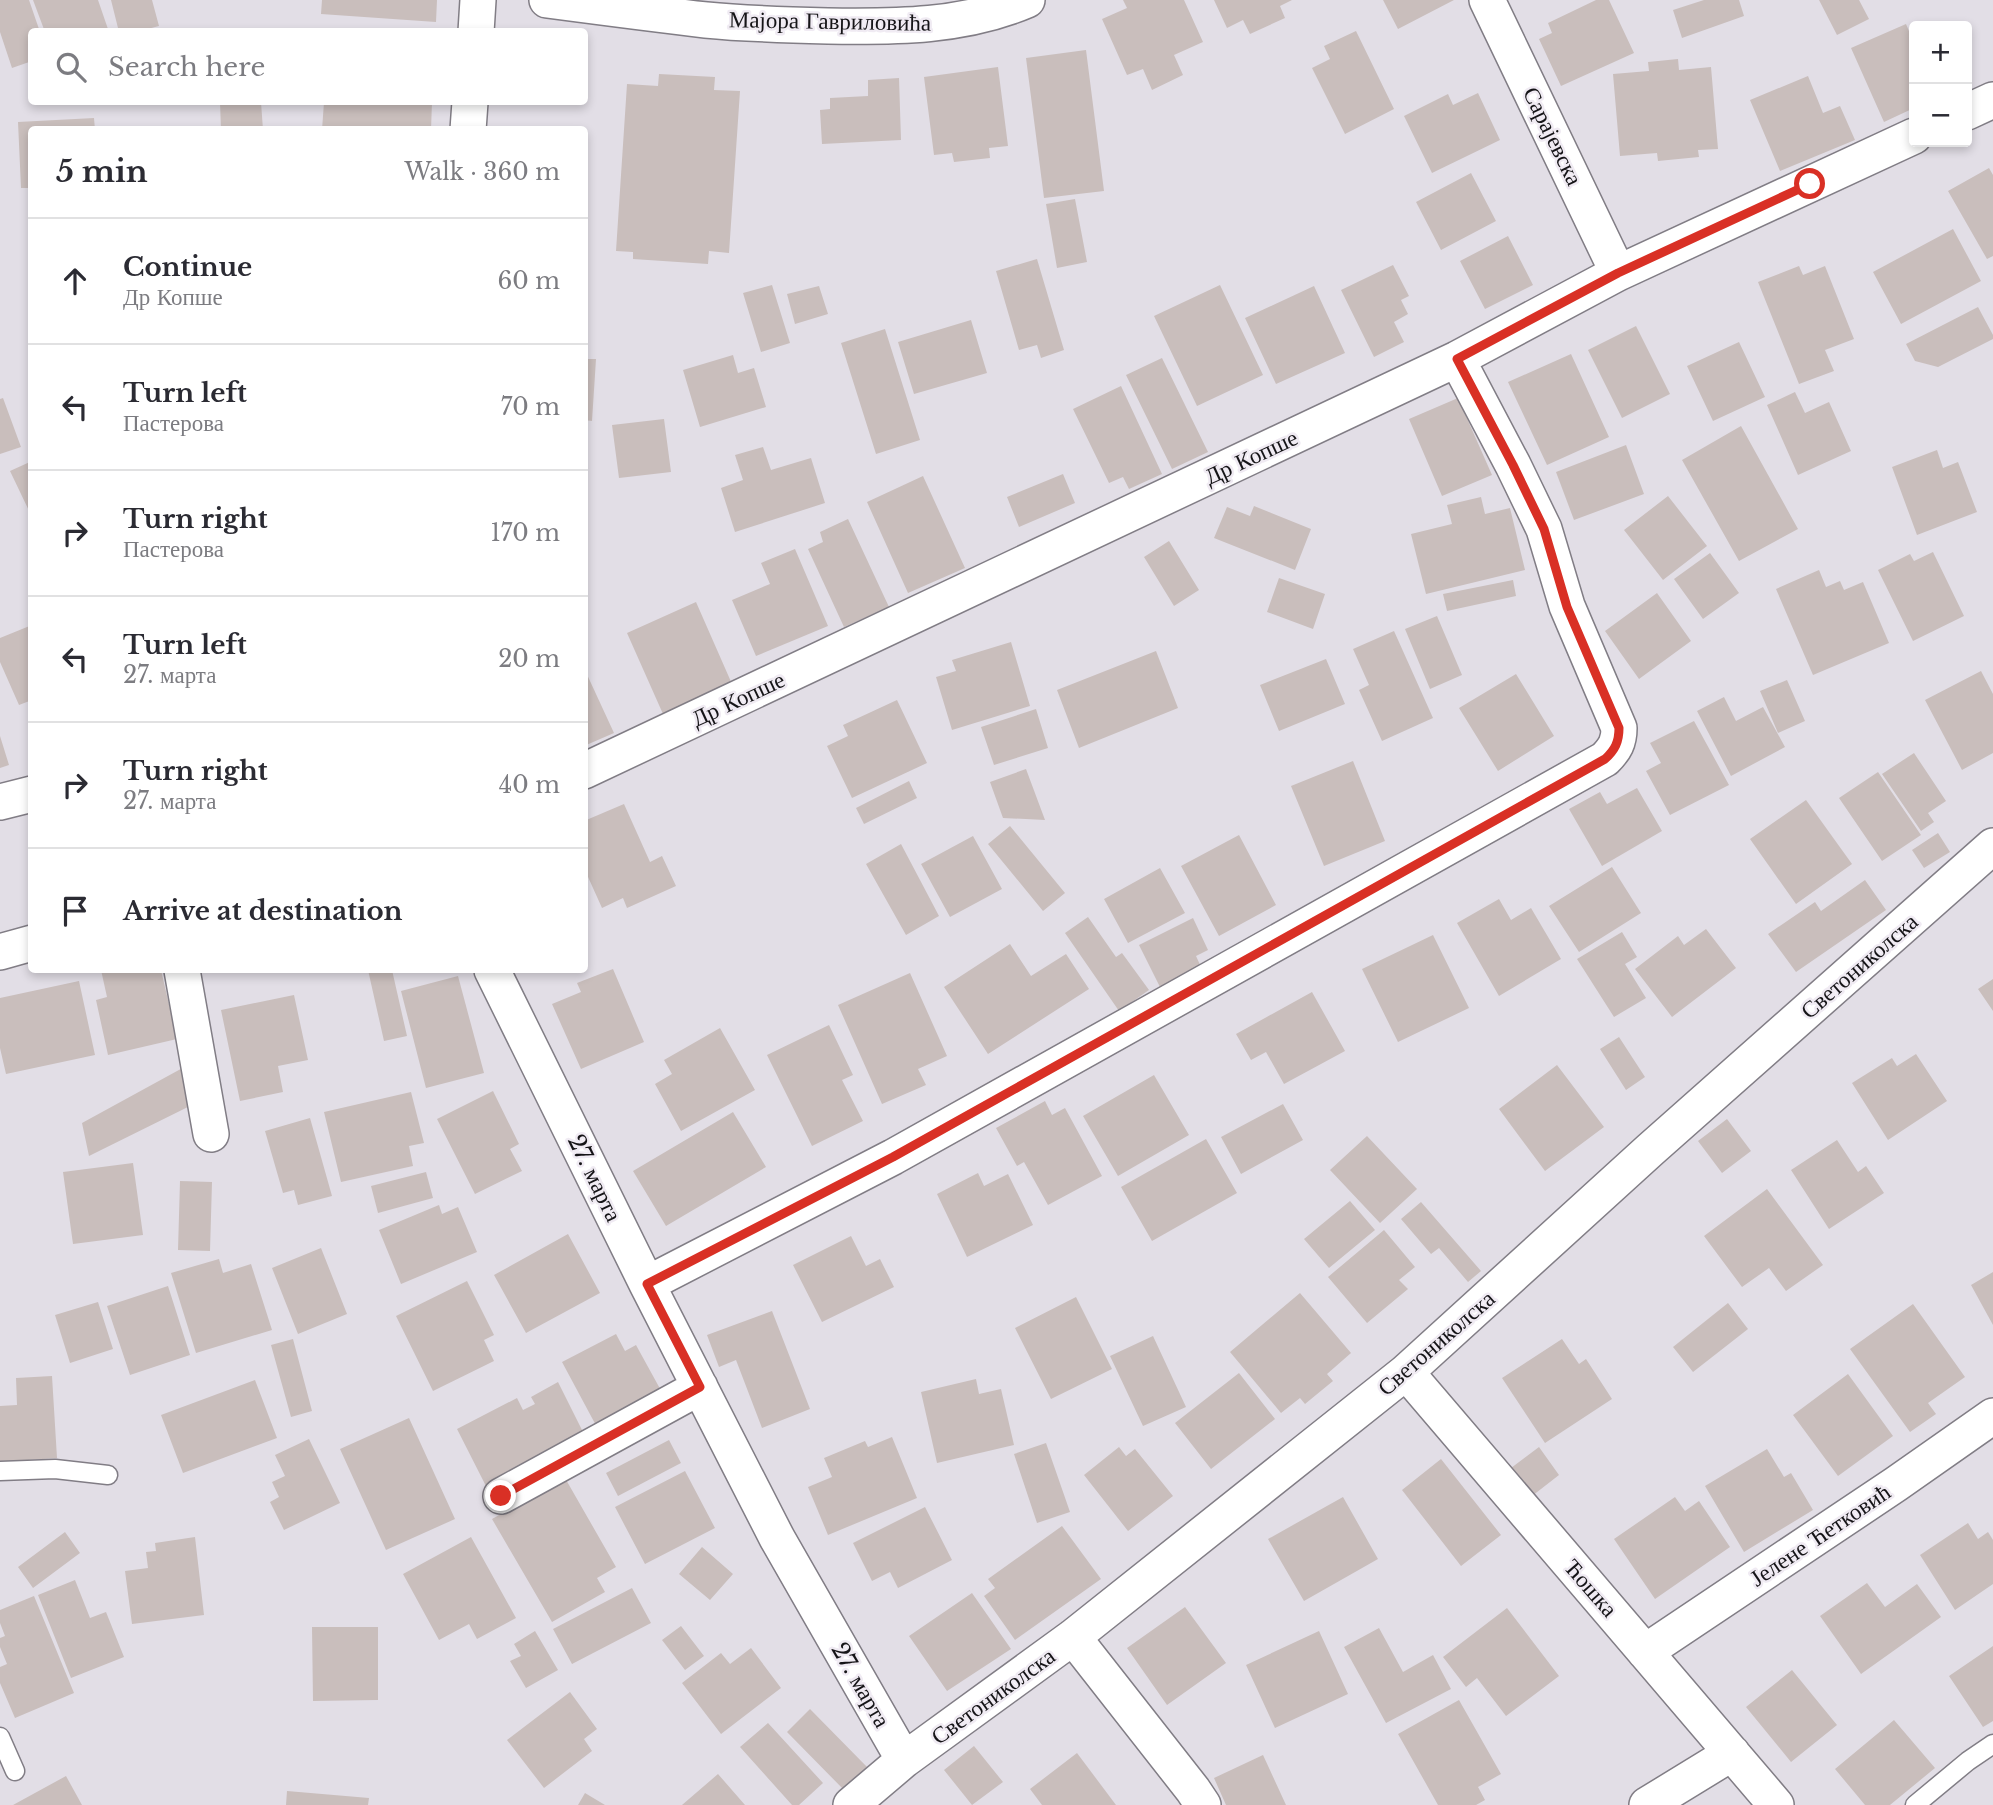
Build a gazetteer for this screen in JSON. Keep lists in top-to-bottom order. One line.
{"streets":{"street":["Мајора Гавриловића","Сарајевска","Др Копше","Светониколска","27. марта","Јелене Ћетковић","Ћошка"]},"crossings":[["Сарајевска","Др Копше"],["Светониколска","27. марта"],["Светониколска","Ћошка"],["Јелене Ћетковић","Ћошка"]],"page":{"map_buttons":["+","−"],"search":"Search here","heading":["5 min","Walk · 360 m"],"list":[["Continue","Др Копше","60 m"],["Turn left","Пастерова","70 m"],["Turn right","Пастерова","170 m"],["Turn left","27. марта","20 m"],["Turn right","27. марта","40 m"],"Arrive at destination"]}}
